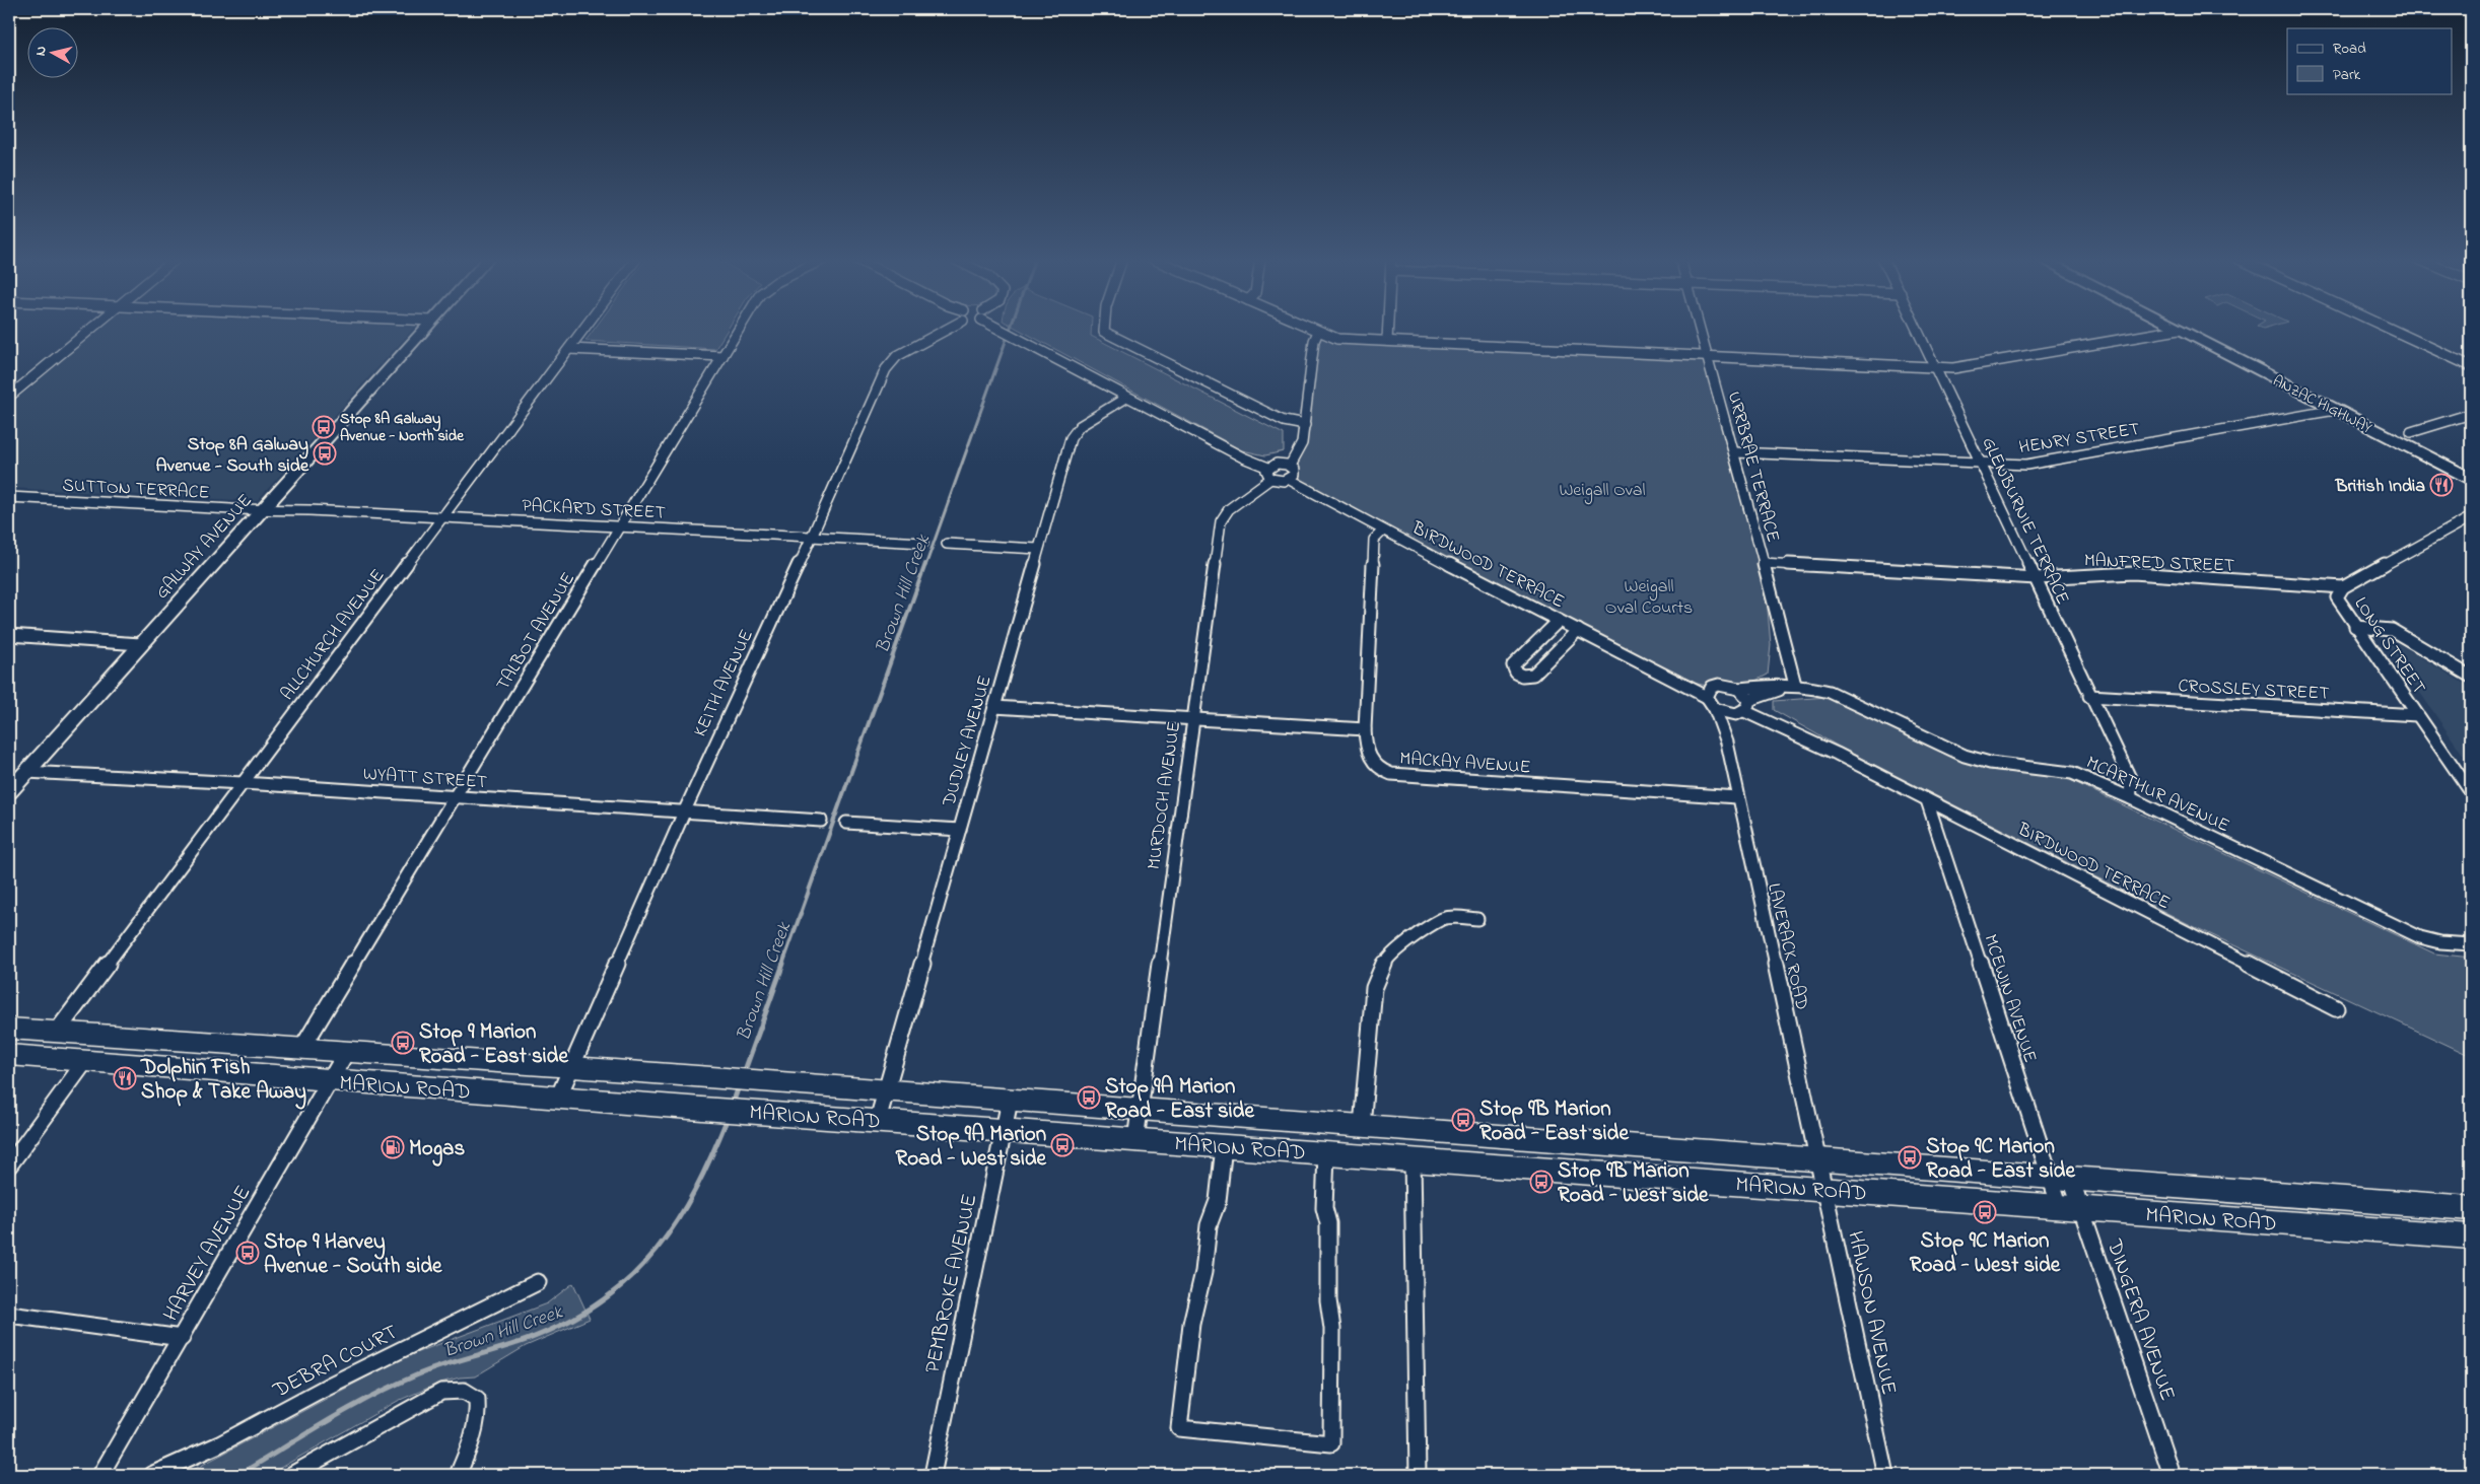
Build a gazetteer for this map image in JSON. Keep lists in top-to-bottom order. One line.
{"streets":{"highway":["ANZAC HIGHWAY"],"main road":["MARION ROAD"],"street":["HENRY STREET","URRBRAE TERRACE","SUTTON TERRACE","PACKARD STREET","GLENBURNIE TERRACE","GALWAY AVENUE","MANFRED STREET","BIRDWOOD TERRACE","TALBOT AVENUE","ALLCHURCH AVENUE","LONG STREET","KEITH AVENUE","CROSSLEY STREET","DUDLEY AVENUE","MACKAY AVENUE","WYATT STREET","MCARTHUR AVENUE","MURDOCH AVENUE","LAVERACK ROAD","MCEWIN AVENUE","HARVEY AVENUE","PEMBROKE AVENUE","HAWSON AVENUE","DINGERA AVENUE","DEBRA COURT"]},"crossings":[["ANZAC HIGHWAY","HENRY STREET"],["HENRY STREET","URRBRAE TERRACE"],["HENRY STREET","GLENBURNIE TERRACE"],["URRBRAE TERRACE","MANFRED STREET"],["URRBRAE TERRACE","MCARTHUR AVENUE"],["SUTTON TERRACE","PACKARD STREET"],["SUTTON TERRACE","GALWAY AVENUE"],["PACKARD STREET","GALWAY AVENUE"],["PACKARD STREET","TALBOT AVENUE"],["PACKARD STREET","ALLCHURCH AVENUE"],["PACKARD STREET","KEITH AVENUE"],["GLENBURNIE TERRACE","MANFRED STREET"],["GLENBURNIE TERRACE","CROSSLEY STREET"],["GLENBURNIE TERRACE","MCARTHUR AVENUE"],["GALWAY AVENUE","WYATT STREET"],["MANFRED STREET","LONG STREET"],["BIRDWOOD TERRACE","MACKAY AVENUE"],["BIRDWOOD TERRACE","MCARTHUR AVENUE"],["BIRDWOOD TERRACE","MURDOCH AVENUE"],["BIRDWOOD TERRACE","LAVERACK ROAD"],["BIRDWOOD TERRACE","MCEWIN AVENUE"],["TALBOT AVENUE","WYATT STREET"],["TALBOT AVENUE","MARION ROAD"],["ALLCHURCH AVENUE","WYATT STREET"],["ALLCHURCH AVENUE","MARION ROAD"],["LONG STREET","CROSSLEY STREET"],["KEITH AVENUE","WYATT STREET"],["KEITH AVENUE","MARION ROAD"],["DUDLEY AVENUE","MARION ROAD"],["MACKAY AVENUE","LAVERACK ROAD"],["MCARTHUR AVENUE","LAVERACK ROAD"],["MURDOCH AVENUE","MARION ROAD"],["LAVERACK ROAD","MARION ROAD"],["LAVERACK ROAD","HAWSON AVENUE"],["MCEWIN AVENUE","MARION ROAD"],["MCEWIN AVENUE","DINGERA AVENUE"],["MARION ROAD","HARVEY AVENUE"],["MARION ROAD","PEMBROKE AVENUE"],["MARION ROAD","HAWSON AVENUE"],["MARION ROAD","DINGERA AVENUE"]],"water":["Brown Hill Creek"],"parks":["Weigall Oval","Weigall Oval Courts"],"places":{"bus stop":["Stop 8A Galway Avenue - North side","Stop 8A Galway Avenue - South side","Stop 9 Marion Road - East side","Stop 9A Marion Road - East side","Stop 9B Marion Road - East side","Stop 9A Marion Road - West side","Stop 9C Marion Road - East side","Stop 9B Marion Road - West side","Stop 9C Marion Road - West side","Stop 9 Harvey Avenue - South side"],"restaurant":["British India","Dolphin Fish Shop & Take Away"],"fuel station":["Mogas"]},"legend":["Road","Park"],"north":"left"}
